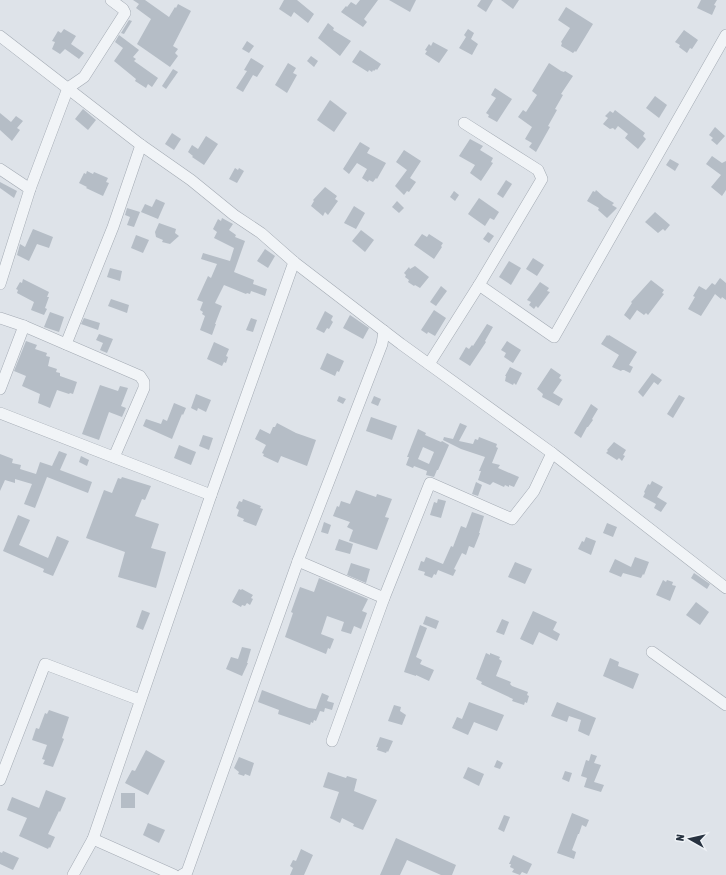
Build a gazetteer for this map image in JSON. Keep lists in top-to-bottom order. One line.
{"north":"left"}
